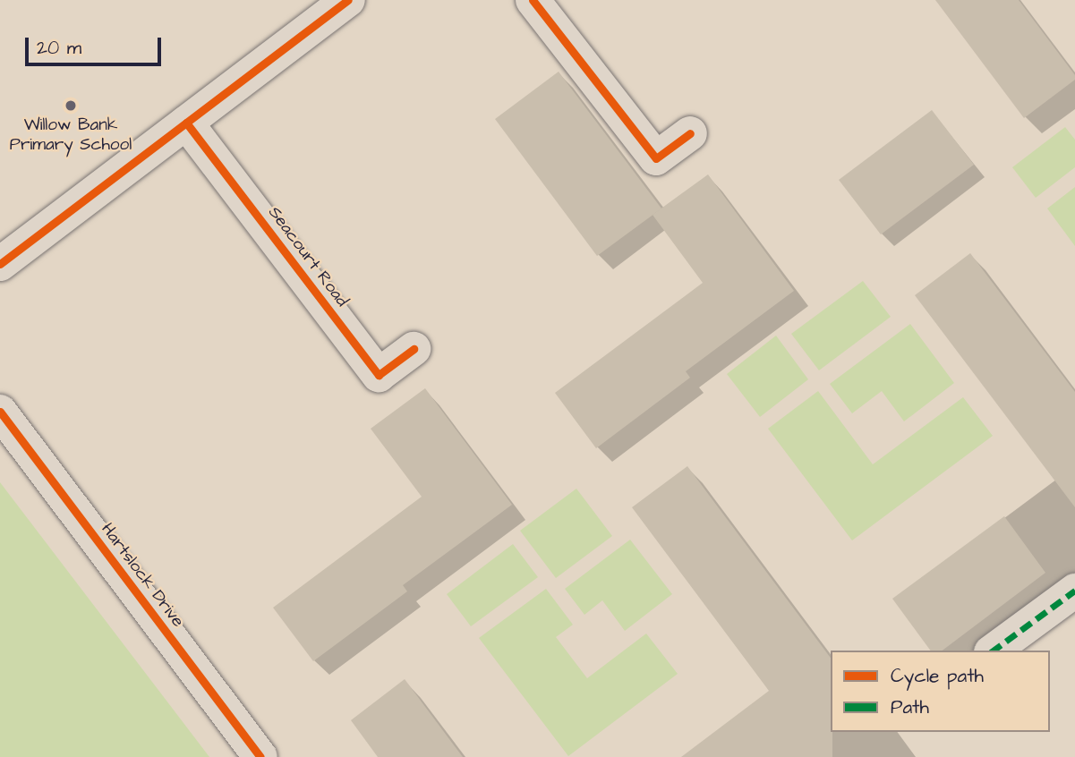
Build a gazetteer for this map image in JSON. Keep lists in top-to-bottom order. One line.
{"streets":{"street":["Seacourt Road","Hartslock Drive"]},"places":["Willow Bank Primary School"],"legend":["Cycle path","Path"],"scale_bar":"20 m"}
